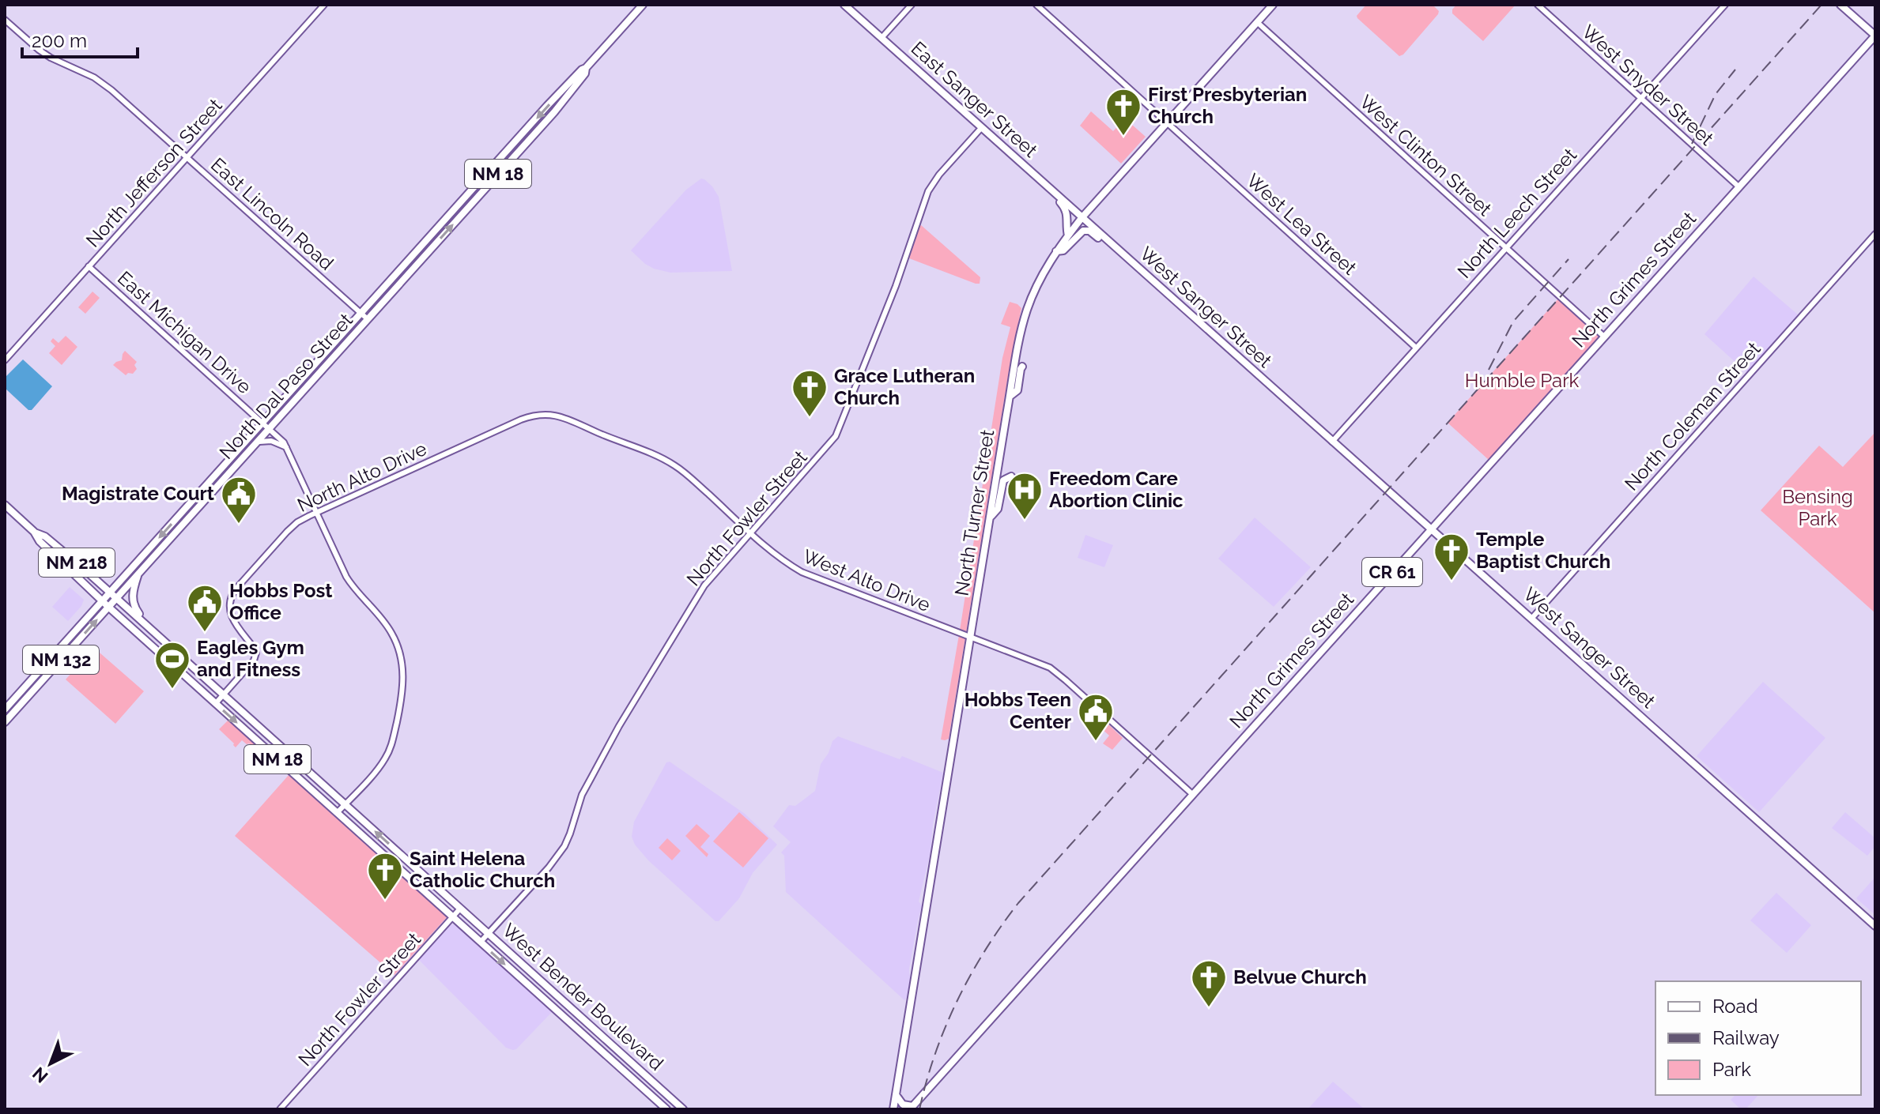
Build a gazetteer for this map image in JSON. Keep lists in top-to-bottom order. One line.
{"streets":{"main road":["East Sanger Street","NM 18","North Grimes Street","West Sanger Street","North Dal Paso Street","North Turner Street","NM 218","CR 61","NM 132","West Bender Boulevard"],"street":["West Snyder Street","West Clinton Street","North Jefferson Street","North Leech Street","East Lincoln Road","West Lea Street","East Michigan Drive","North Coleman Street","North Alto Drive","North Fowler Street","West Alto Drive"]},"crossings":[["West Snyder Street","North Leech Street"],["West Snyder Street","North Grimes Street"],["East Sanger Street","West Sanger Street"],["East Sanger Street","North Turner Street"],["East Sanger Street","North Fowler Street"],["West Clinton Street","North Leech Street"],["West Clinton Street","North Grimes Street"],["West Clinton Street","North Turner Street"],["North Jefferson Street","East Lincoln Road"],["North Jefferson Street","East Michigan Drive"],["NM 18","East Michigan Drive"],["NM 18","North Dal Paso Street"],["NM 18","North Alto Drive"],["NM 18","North Fowler Street"],["NM 18","NM 218"],["NM 18","West Bender Boulevard"],["North Leech Street","West Lea Street"],["North Leech Street","West Sanger Street"],["East Lincoln Road","North Dal Paso Street"],["West Lea Street","North Turner Street"],["North Grimes Street","West Sanger Street"],["North Grimes Street","West Alto Drive"],["West Sanger Street","North Coleman Street"],["West Sanger Street","North Turner Street"],["East Michigan Drive","North Dal Paso Street"],["East Michigan Drive","North Alto Drive"],["North Dal Paso Street","NM 218"],["North Alto Drive","North Fowler Street"],["North Alto Drive","West Alto Drive"],["North Turner Street","West Alto Drive"],["North Fowler Street","West Alto Drive"],["North Fowler Street","West Bender Boulevard"]],"parks":["Humble Park","Bensing Park"],"places":{"church":["First Presbyterian Church","Grace Lutheran Church","Temple Baptist Church","Saint Helena Catholic Church","Belvue Church"],"hospital":["Freedom Care Abortion Clinic"],"public building":["Magistrate Court","Hobbs Post Office","Hobbs Teen Center"],"sports":["Eagles Gym and Fitness"]},"legend":["Road","Railway","Park"],"scale_bar":"200 m","north":"bottom left"}
